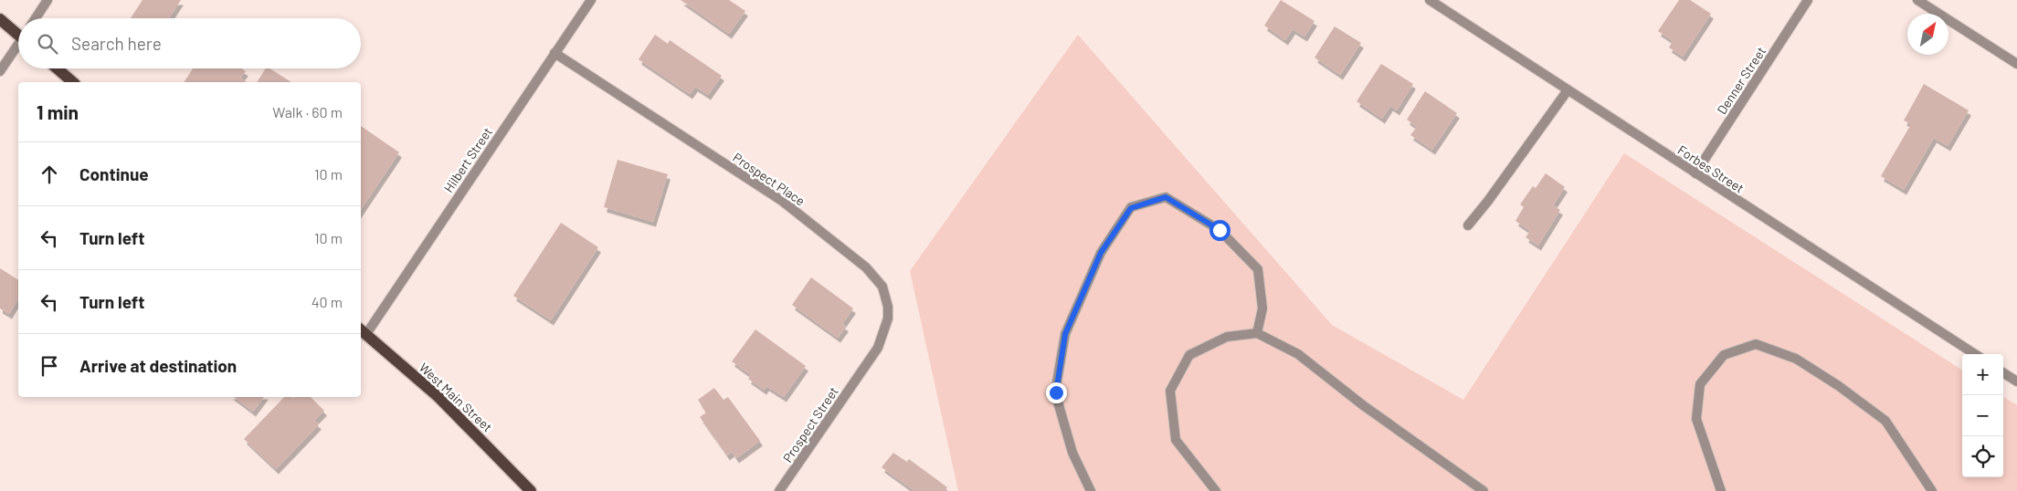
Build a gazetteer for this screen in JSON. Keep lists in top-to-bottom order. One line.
{"streets":{"main road":["West Main Street"],"street":["Denner Street","Hilbert Street","Forbes Street","Prospect Place","Prospect Street"]},"crossings":[["Denner Street","Forbes Street"],["Hilbert Street","Prospect Place"],["Hilbert Street","West Main Street"],["Prospect Place","Prospect Street"]],"north":"top right","page":{"search":"Search here","heading":["1 min","Walk · 60 m"],"list":[["Continue","10 m"],["Turn left","10 m"],["Turn left","40 m"],"Arrive at destination"],"map_buttons":["+","−"]}}
